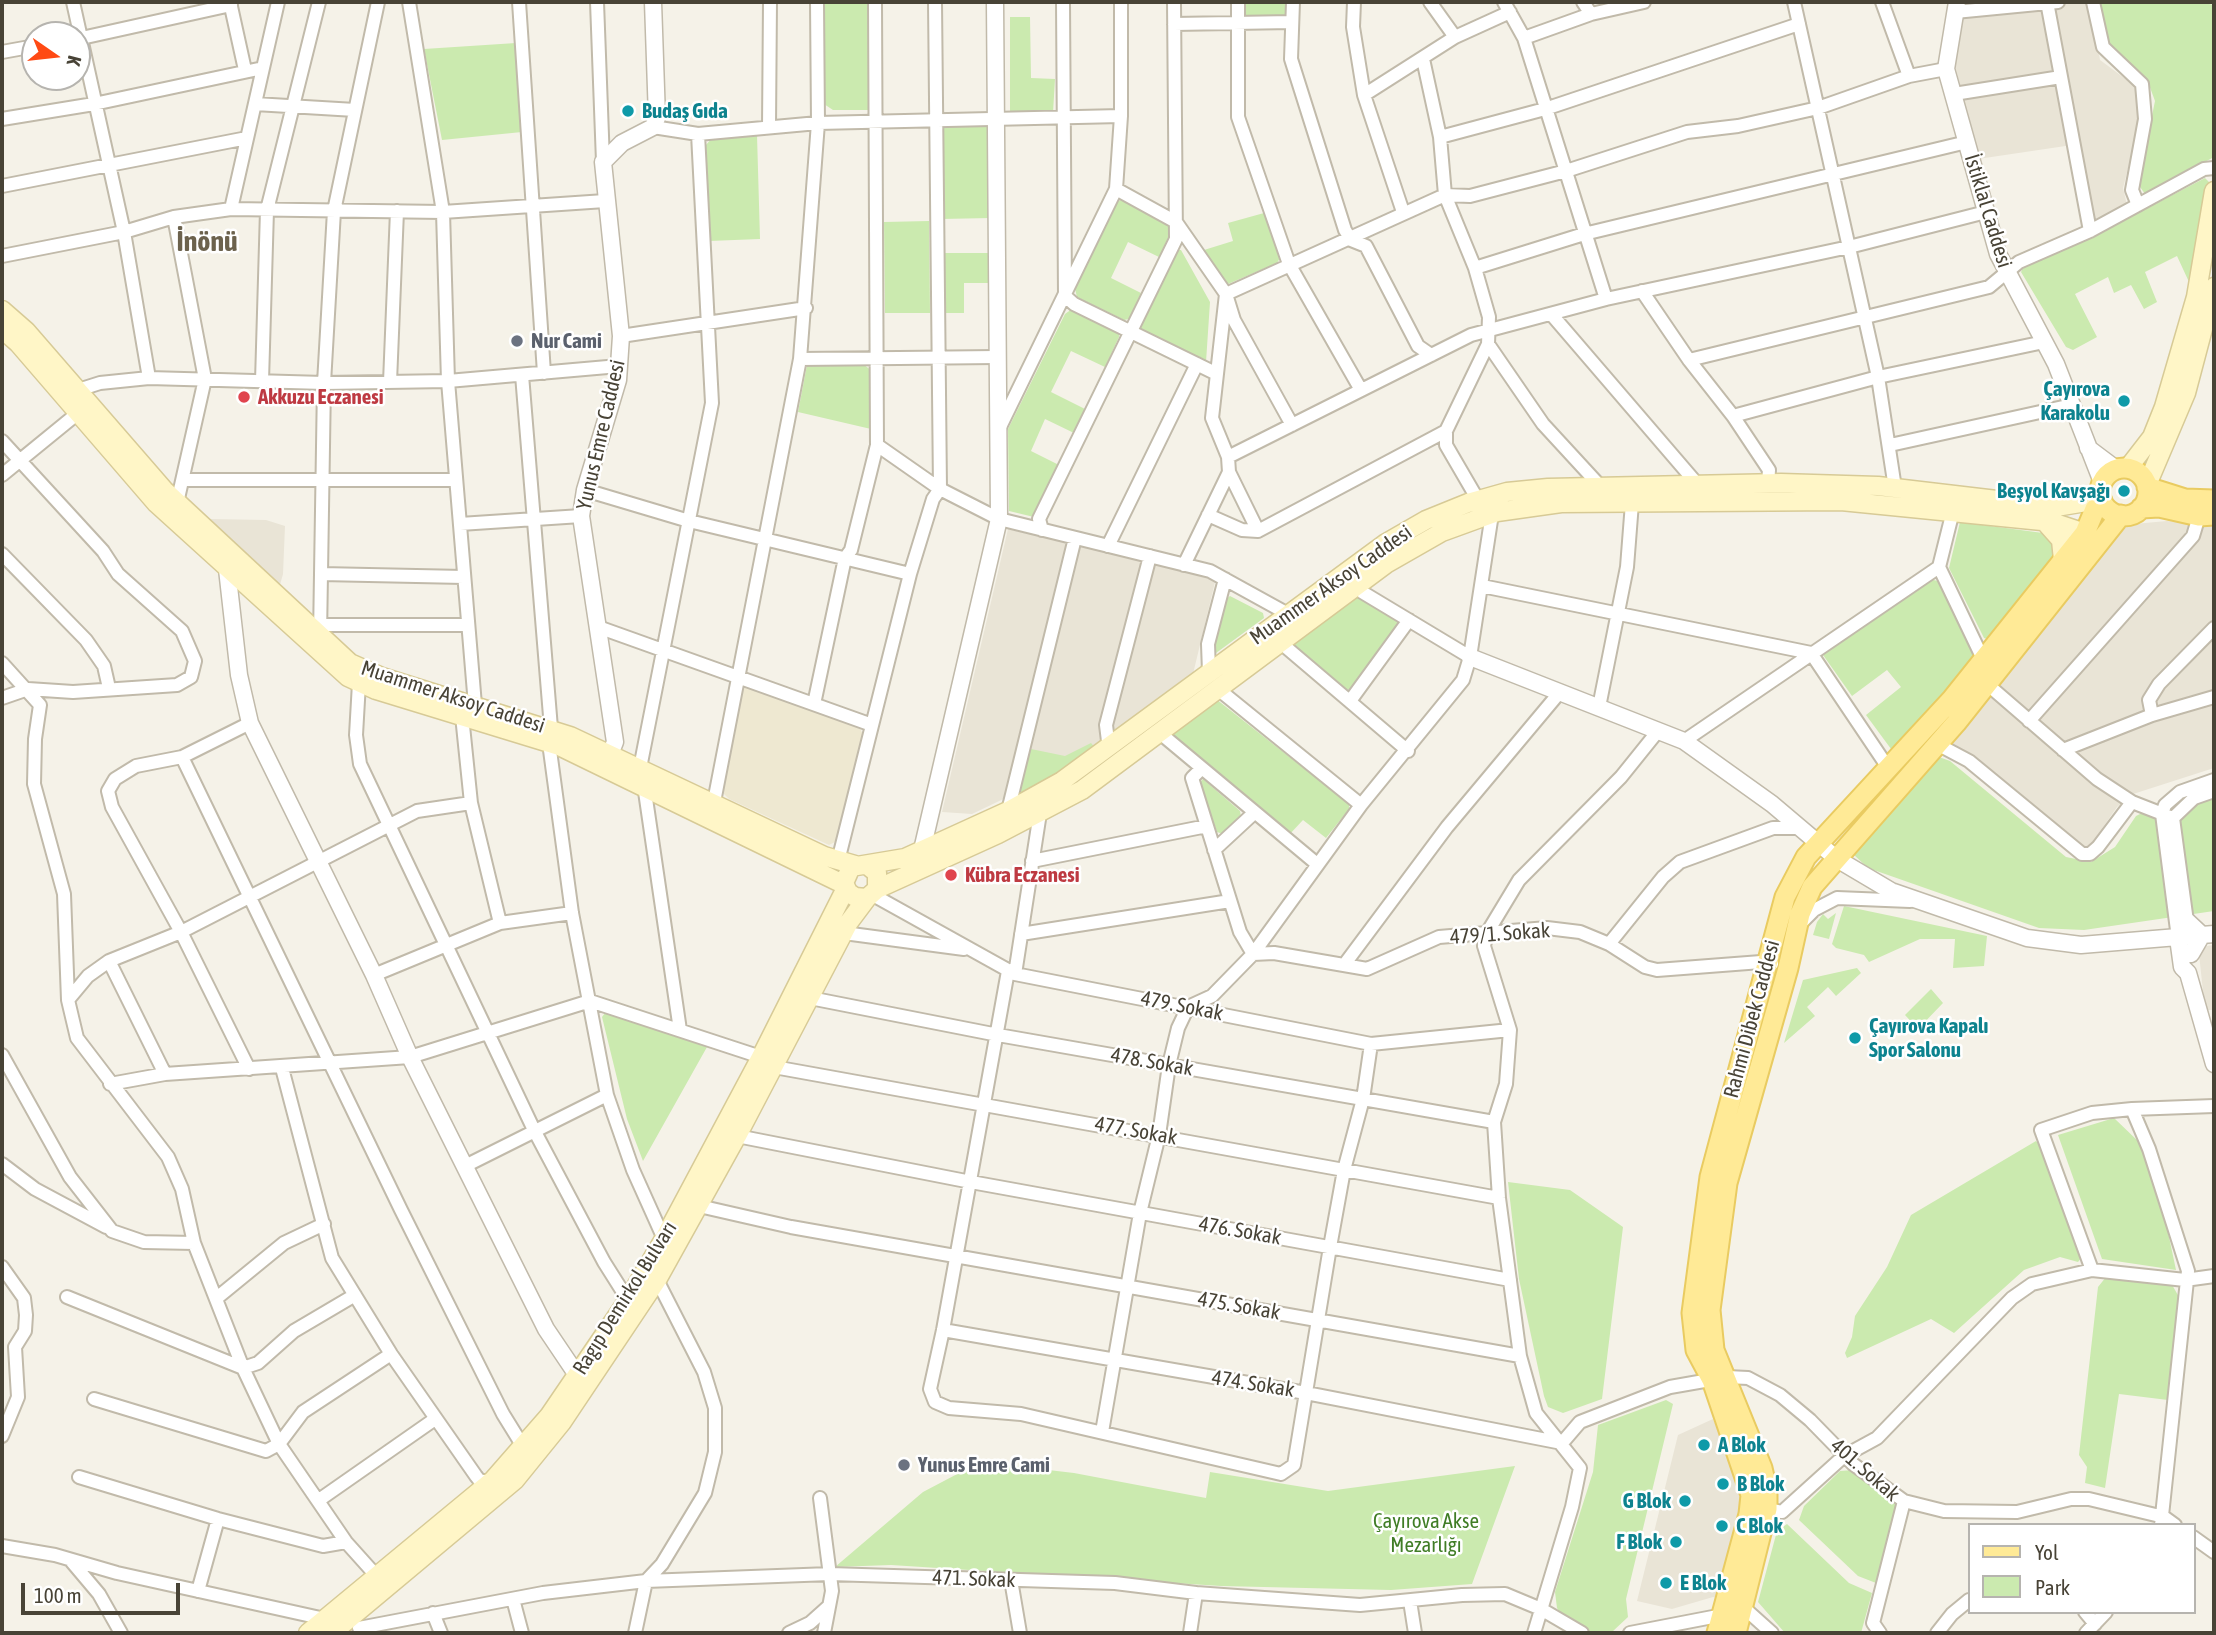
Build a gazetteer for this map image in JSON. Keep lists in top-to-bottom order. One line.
{"streets":{"main road":["Muammer Aksoy Caddesi","Rahmi Dibek Caddesi","Ragıp Demirkol Bulvarı"],"street":["İstiklal Caddesi","Yunus Emre Caddesi","479/1. Sokak","479. Sokak","478. Sokak","477. Sokak","476. Sokak","475. Sokak","474. Sokak","401. Sokak","471. Sokak"]},"crossings":[["İstiklal Caddesi","Muammer Aksoy Caddesi"],["İstiklal Caddesi","Rahmi Dibek Caddesi"],["Muammer Aksoy Caddesi","479. Sokak"],["Muammer Aksoy Caddesi","Rahmi Dibek Caddesi"],["Muammer Aksoy Caddesi","Ragıp Demirkol Bulvarı"],["479/1. Sokak","Rahmi Dibek Caddesi"],["479. Sokak","Ragıp Demirkol Bulvarı"],["Rahmi Dibek Caddesi","401. Sokak"],["478. Sokak","Ragıp Demirkol Bulvarı"],["477. Sokak","Ragıp Demirkol Bulvarı"],["476. Sokak","Ragıp Demirkol Bulvarı"],["Ragıp Demirkol Bulvarı","475. Sokak"],["Ragıp Demirkol Bulvarı","471. Sokak"],["474. Sokak","401. Sokak"]],"districts":["İnönü"],"parks":["Çayırova Akse Mezarlığı"],"places":["Budaş Gıda","Nur Cami","Akkuzu Eczanesi","Çayırova Karakolu","Beşyol Kavşağı","Kübra Eczanesi","Çayırova Kapalı Spor Salonu","A Blok","Yunus Emre Cami","B Blok","G Blok","C Blok","F Blok","E Blok"],"legend":["Yol","Park"],"scale_bar":"100 m","north":"right"}
